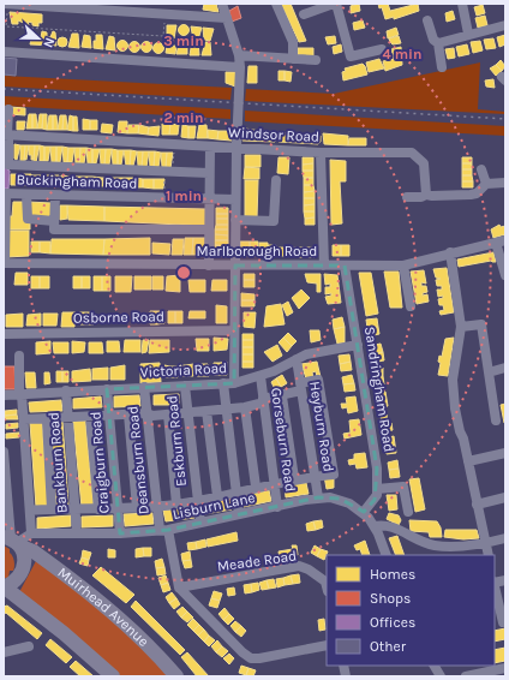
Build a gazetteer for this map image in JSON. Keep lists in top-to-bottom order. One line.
{"streets":{"highway":["Muirhead Avenue"],"street":["Windsor Road","Buckingham Road","Marlborough Road","Osborne Road","Victoria Road","Sandringham Road","Heyburn Road","Gorseburn Road","Eskburn Road","Deansburn Road","Bankburn Road","Craigburn Road","Lisburn Lane","Meade Road"]},"crossings":[["Marlborough Road","Sandringham Road"],["Victoria Road","Sandringham Road"],["Victoria Road","Heyburn Road"],["Victoria Road","Gorseburn Road"],["Victoria Road","Eskburn Road"],["Victoria Road","Deansburn Road"],["Victoria Road","Bankburn Road"],["Victoria Road","Craigburn Road"],["Heyburn Road","Lisburn Lane"],["Gorseburn Road","Lisburn Lane"],["Eskburn Road","Lisburn Lane"],["Deansburn Road","Lisburn Lane"],["Deansburn Road","Meade Road"],["Bankburn Road","Lisburn Lane"],["Craigburn Road","Lisburn Lane"]],"legend":["Homes","Shops","Offices","Other"],"north":"right","rings":["3 min","4 min","2 min","1 min"]}
